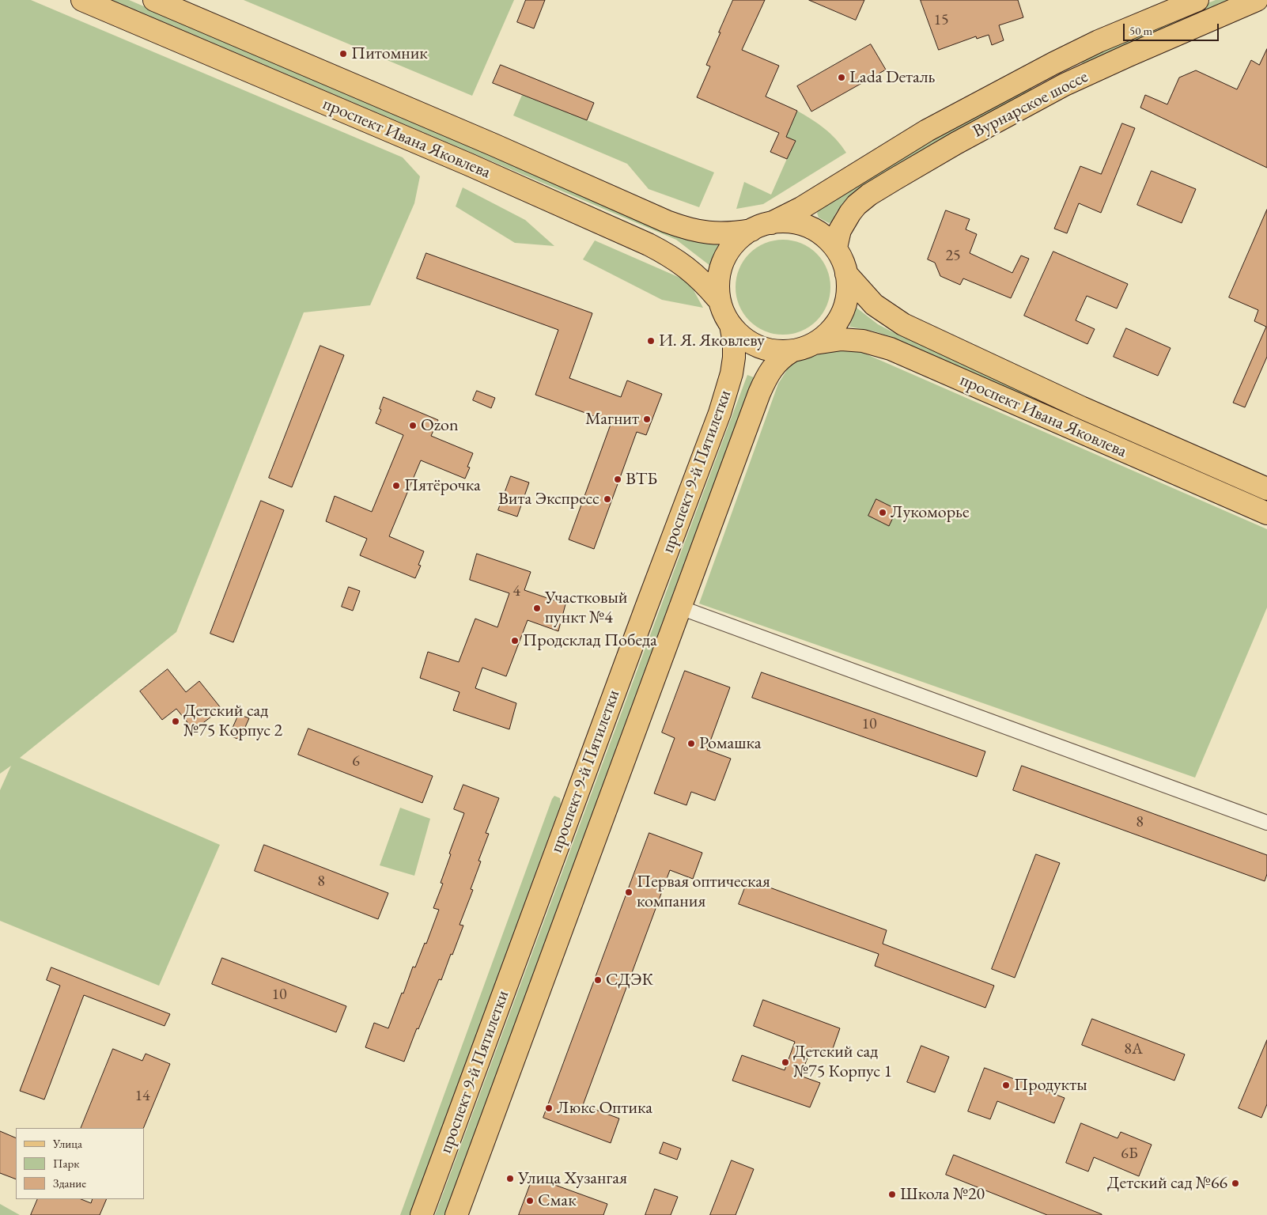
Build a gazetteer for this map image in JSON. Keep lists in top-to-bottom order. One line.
{"streets":{"main road":["Вурнарское шоссе","проспект Ивана Яковлева","проспект 9-й Пятилетки"]},"crossings":[["Вурнарское шоссе","проспект Ивана Яковлева"],["Вурнарское шоссе","проспект 9-й Пятилетки"],["проспект Ивана Яковлева","проспект 9-й Пятилетки"]],"places":["Питомник","Lada Dеталь","И. Я. Яковлеву","Магнит","Ozon","ВТБ","Пятёрочка","Вита Экспресс","Лукоморье","Участковый пункт №4","Продсклад Победа","Детский сад №75 Корпус 2","Ромашка","Первая оптическая компания","СДЭК","Детский сад №75 Корпус 1","Продукты","Люкс Оптика","Улица Хузангая","Детский сад №66","Школа №20","Смак"],"house_numbers":["15","25","4","10","6","8","8","10","8А","14","6Б"],"legend":["Улица","Парк","Здание"],"scale_bar":"50 m"}
